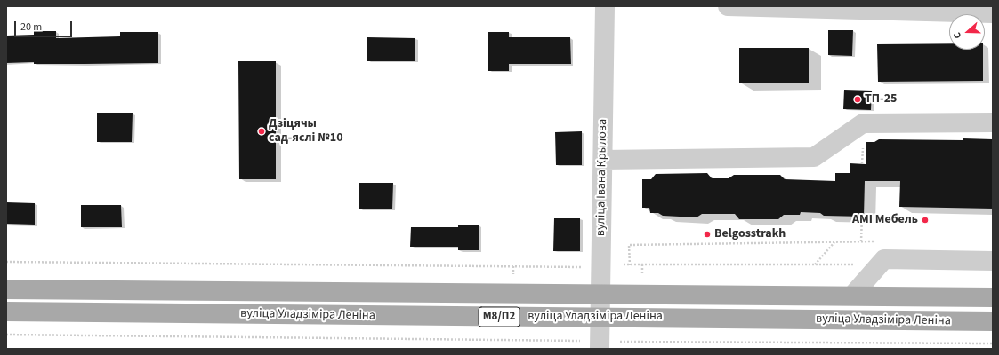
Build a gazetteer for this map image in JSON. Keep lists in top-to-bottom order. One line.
{"streets":{"main road":["вуліца Уладзіміра Леніна","М8/П2"],"street":["вуліца Івана Крылова"]},"crossings":[["вуліца Івана Крылова","вуліца Уладзіміра Леніна"]],"places":["ТП-25","Дзіцячы сад-яслі №10","AMI Мебель","Belgosstrakh"],"scale_bar":"20 m","north":"left"}
